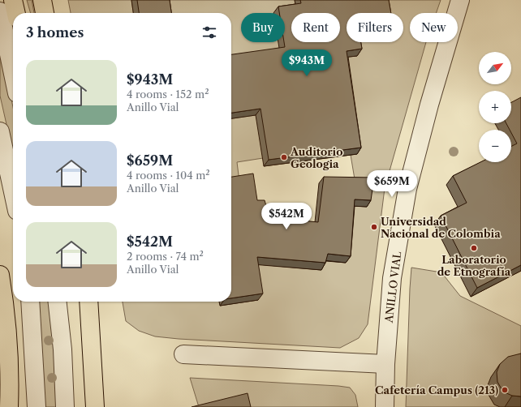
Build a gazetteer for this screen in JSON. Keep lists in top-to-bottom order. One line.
{"streets":{"street":["ANILLO VIAL"]},"places":["Auditorio Geologia","Universidad Nacional de Colombia","Laboratorio de Etnografía","Cafetería Campus (213)"],"north":"top right","page":{"chip":["Buy","Rent","Filters","New"],"heading":"3 homes","price":["$943M","$659M","$542M"],"map_buttons":["+","−"],"list":[{"name":"$943M","note":"4 rooms · 152 m² · Anillo Vial"},{"name":"$659M","note":"4 rooms · 104 m² · Anillo Vial"},{"name":"$542M","note":"2 rooms · 74 m² · Anillo Vial"}]}}
